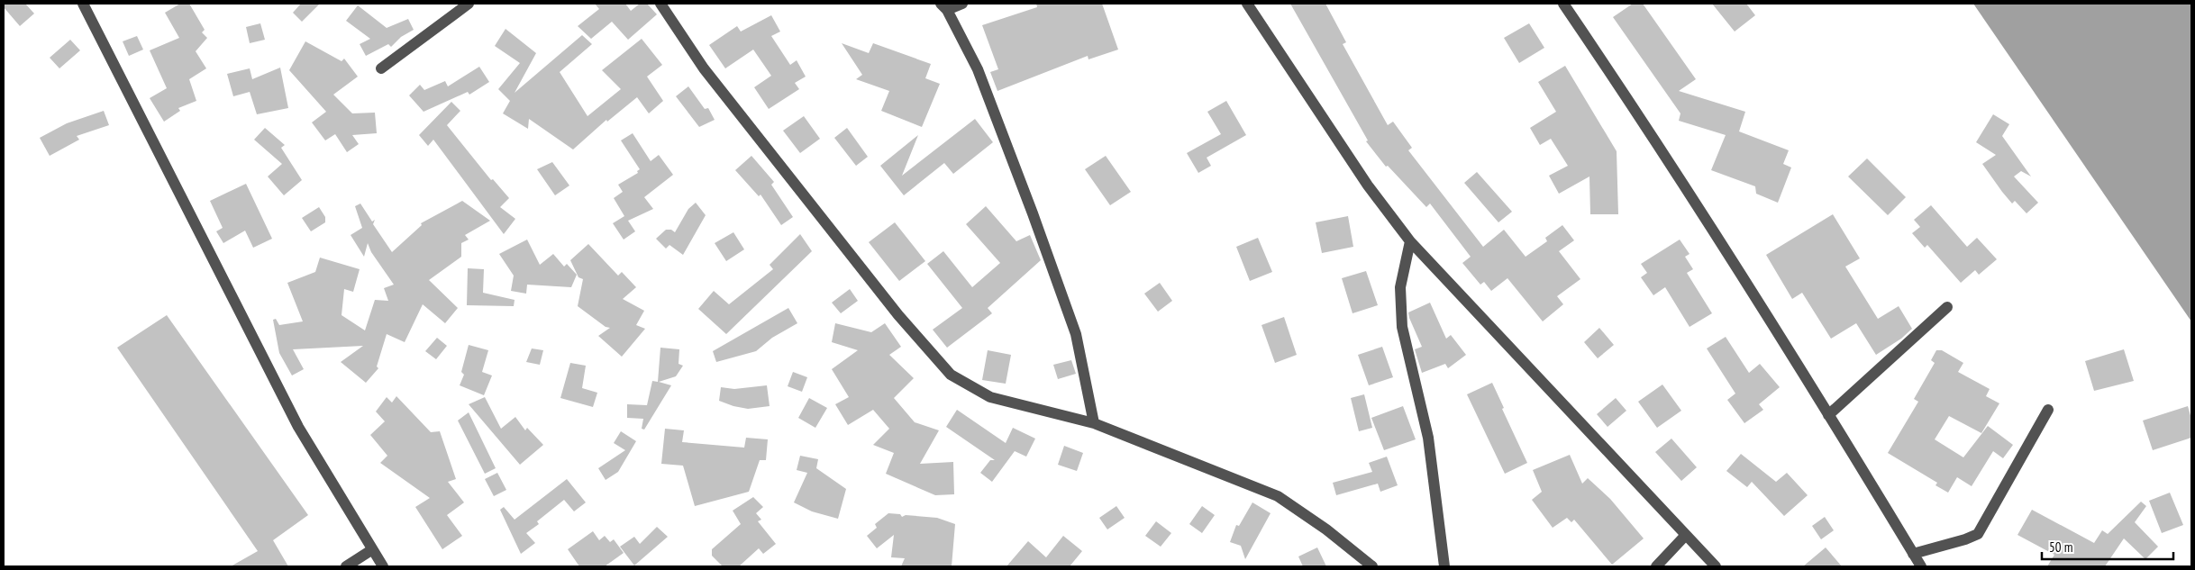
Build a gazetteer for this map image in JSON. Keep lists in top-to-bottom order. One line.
{"scale_bar":"50 m"}
